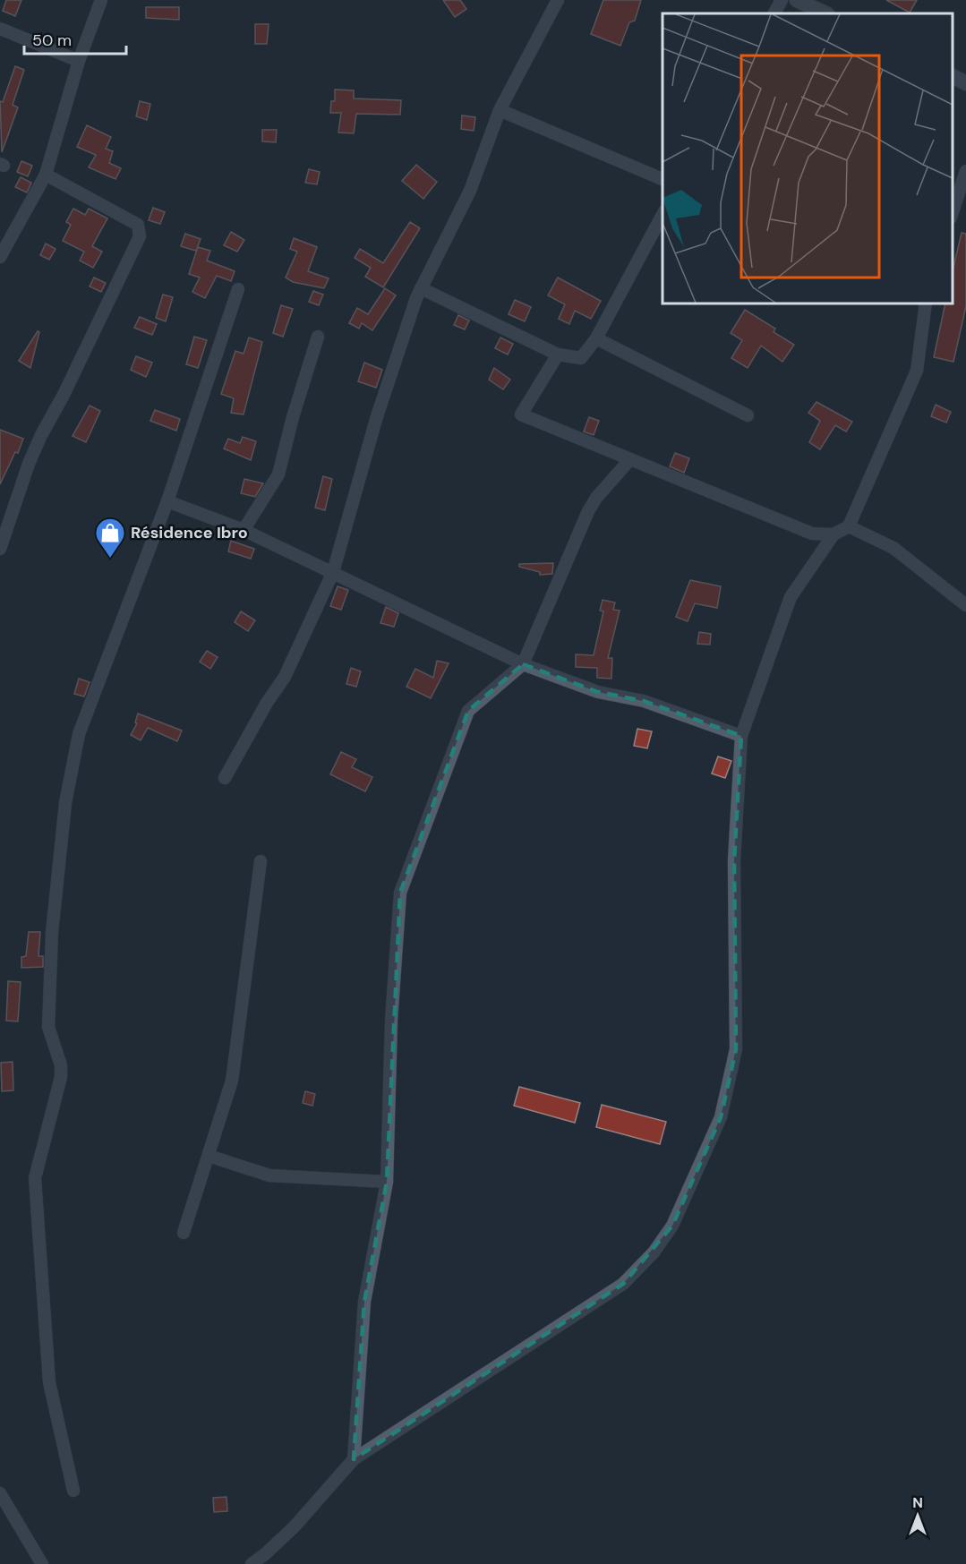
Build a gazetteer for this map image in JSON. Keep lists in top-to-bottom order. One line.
{"places":{"shop":["Résidence Ibro"]},"scale_bar":"50 m","north":"top"}
